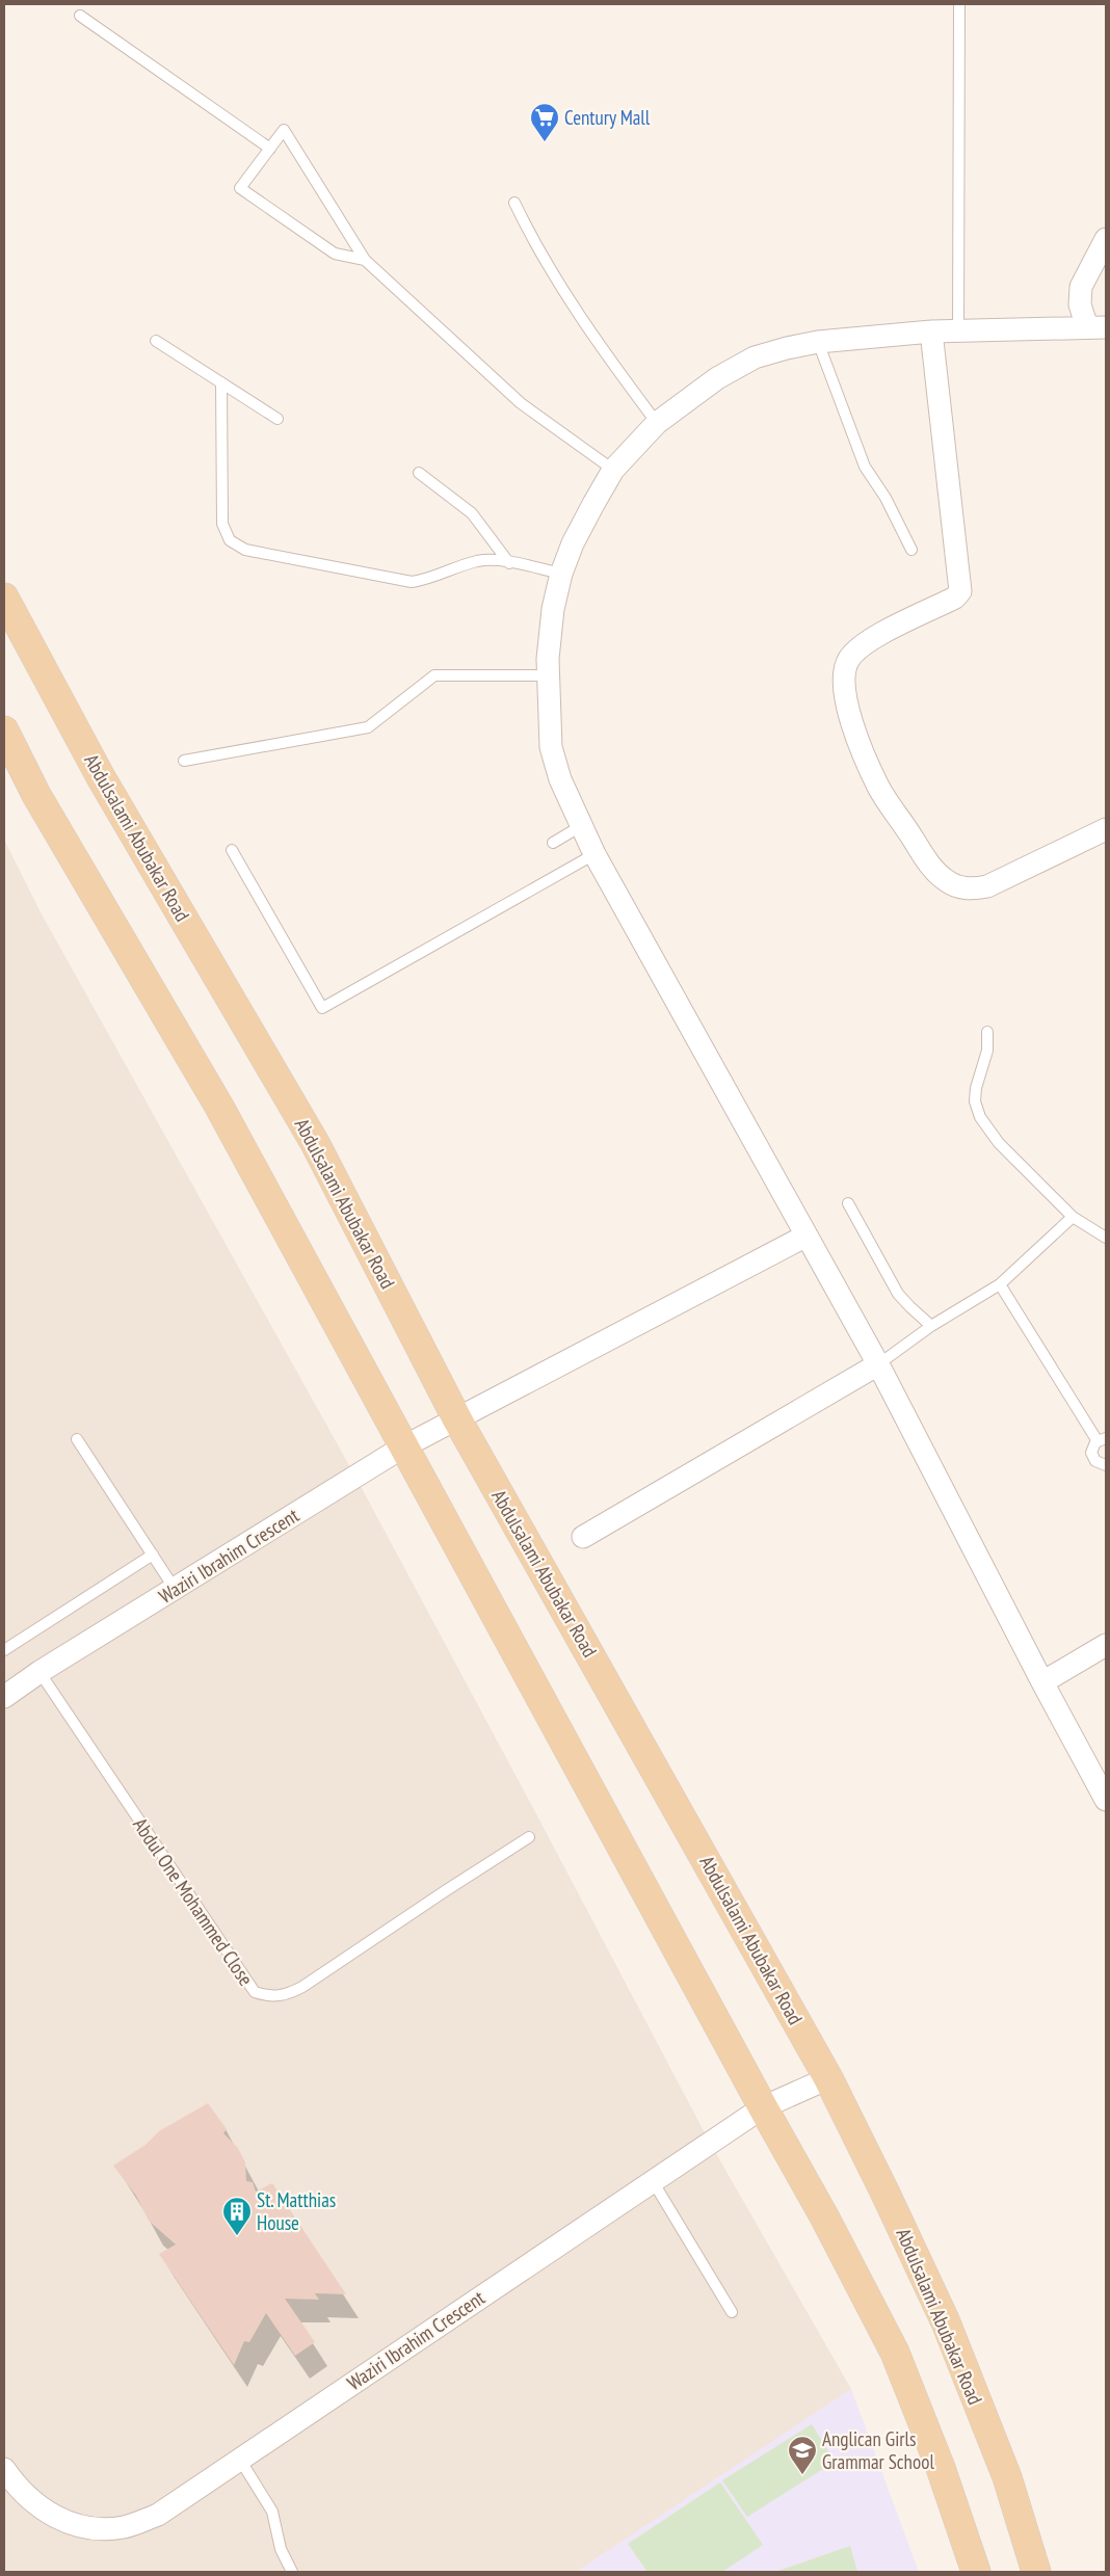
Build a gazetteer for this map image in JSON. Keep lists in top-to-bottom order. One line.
{"streets":{"main road":["Abdulsalami Abubakar Road"],"street":["Waziri Ibrahim Crescent"],"lane":["Abdul One Mohammed Close"]},"crossings":[["Abdulsalami Abubakar Road","Waziri Ibrahim Crescent"],["Waziri Ibrahim Crescent","Abdul One Mohammed Close"]],"places":{"supermarket":["Century Mall"],"building":["St. Matthias House"],"school or university":["Anglican Girls Grammar School"]}}
